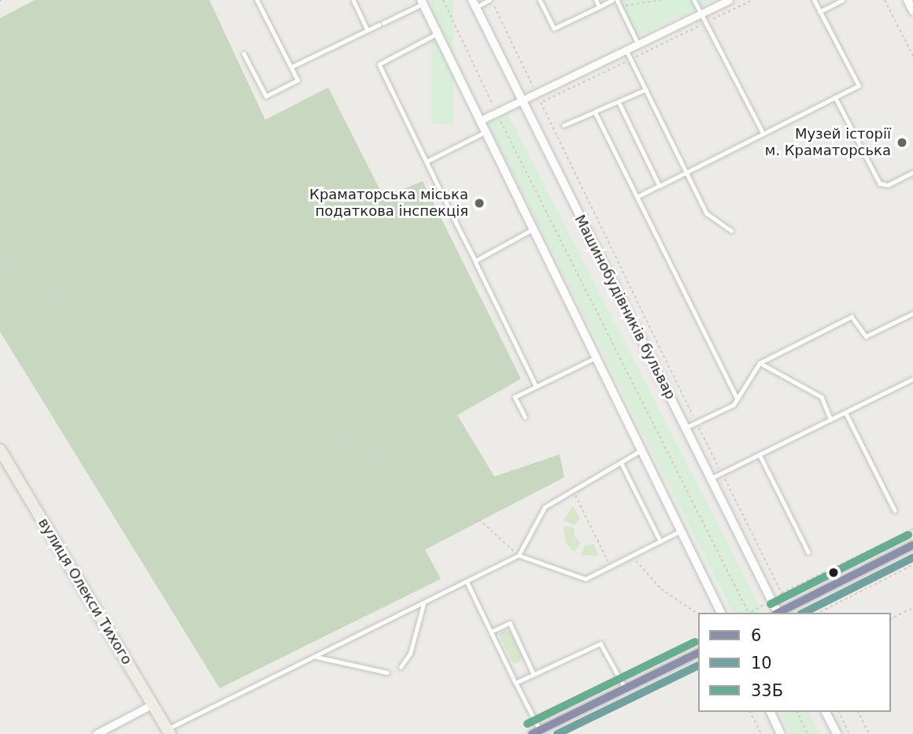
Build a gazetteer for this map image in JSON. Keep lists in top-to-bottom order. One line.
{"streets":{"main road":["вулиця Олекси Тихого"],"street":["Машинобудівників бульвар"]},"places":["Музей історії м. Краматорська","Краматорська міська податкова інспекція"],"lines":["transit line 33Б","transit line 6","transit line 10"],"legend":["6","10","33Б"]}
